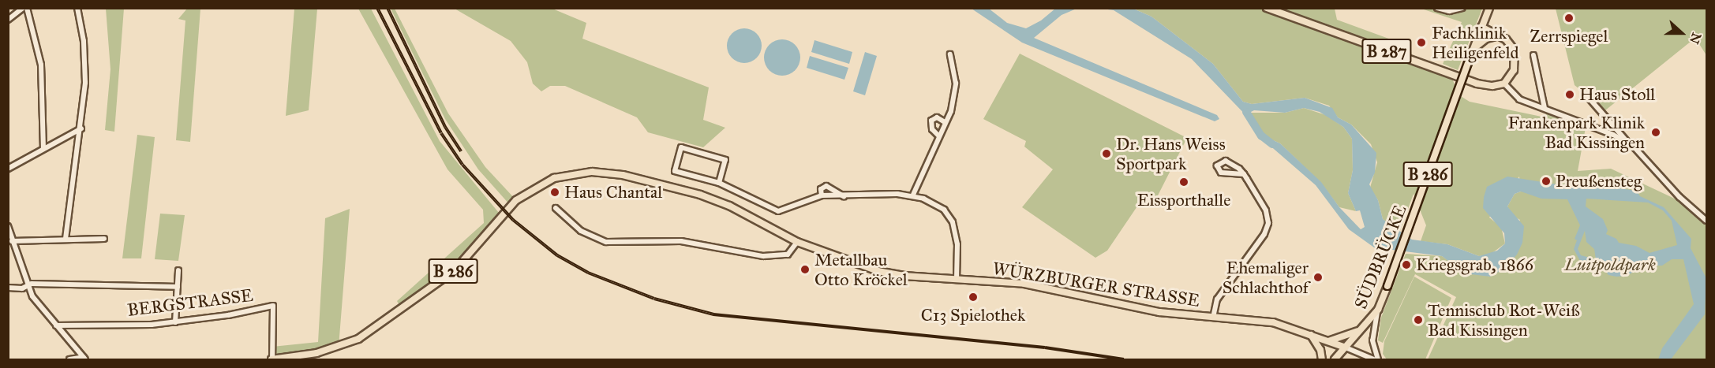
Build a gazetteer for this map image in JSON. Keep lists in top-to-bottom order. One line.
{"streets":{"main road":["B 287","B 286","SÜDBRÜCKE","WÜRZBURGER STRASSE"],"street":["BERGSTRASSE"]},"crossings":[["B 286","SÜDBRÜCKE"],["SÜDBRÜCKE","WÜRZBURGER STRASSE"],["WÜRZBURGER STRASSE","BERGSTRASSE"]],"parks":["Luitpoldpark"],"places":["Zerrspiegel","Fachklinik Heiligenfeld","Haus Stoll","Frankenpark Klinik Bad Kissingen","Dr. Hans Weiss Sportpark","Preußensteg","Eissporthalle","Haus Chantal","Kriegsgrab, 1866","Metallbau Otto Kröckel","Ehemaliger Schlachthof","C13 Spielothek","Tennisclub Rot-Weiß Bad Kissingen"],"north":"right"}
